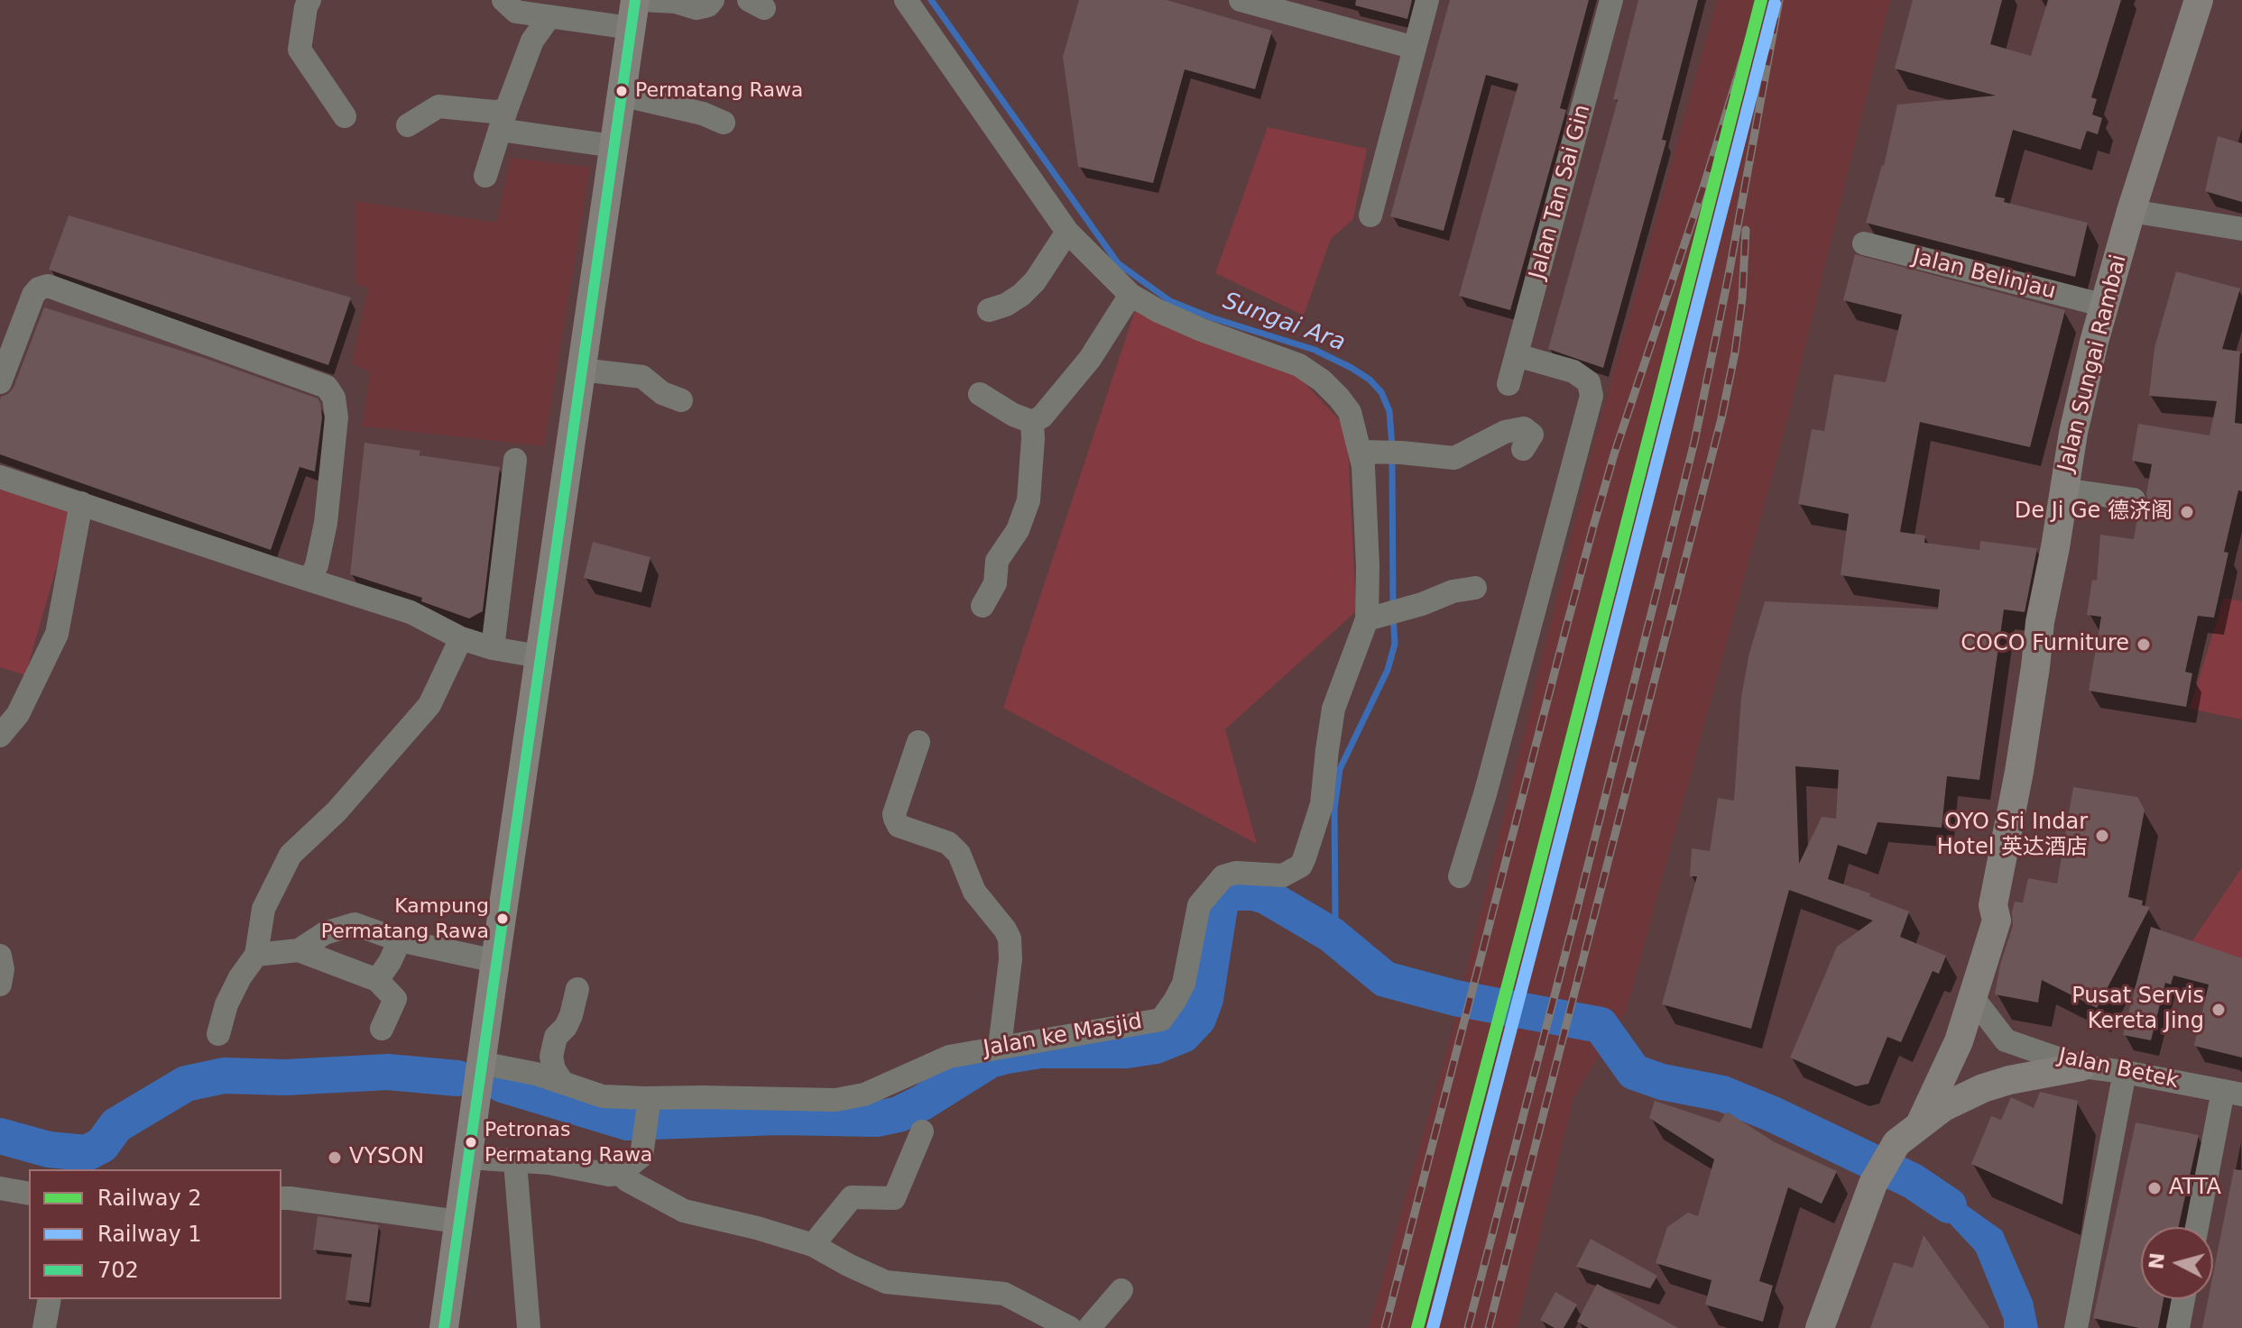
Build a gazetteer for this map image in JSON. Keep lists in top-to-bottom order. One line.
{"streets":{"main road":["Jalan Sungai Rambai"],"street":["Jalan Tan Sai Gin","Jalan Belinjau","Jalan ke Masjid","Jalan Betek"]},"crossings":[["Jalan Belinjau","Jalan Sungai Rambai"],["Jalan Sungai Rambai","Jalan Betek"]],"water":["Sungai Ara"],"places":["Permatang Rawa","De Ji Ge 德济阁","COCO Furniture","OYO Sri Indar Hotel 英达酒店","Kampung Permatang Rawa","Pusat Servis Kereta Jing","Petronas Permatang Rawa","VYSON","ATTA"],"lines":["rail line 2","transit line 702","rail line 1"],"legend":["Railway 2","Railway 1","702"],"north":"left"}
